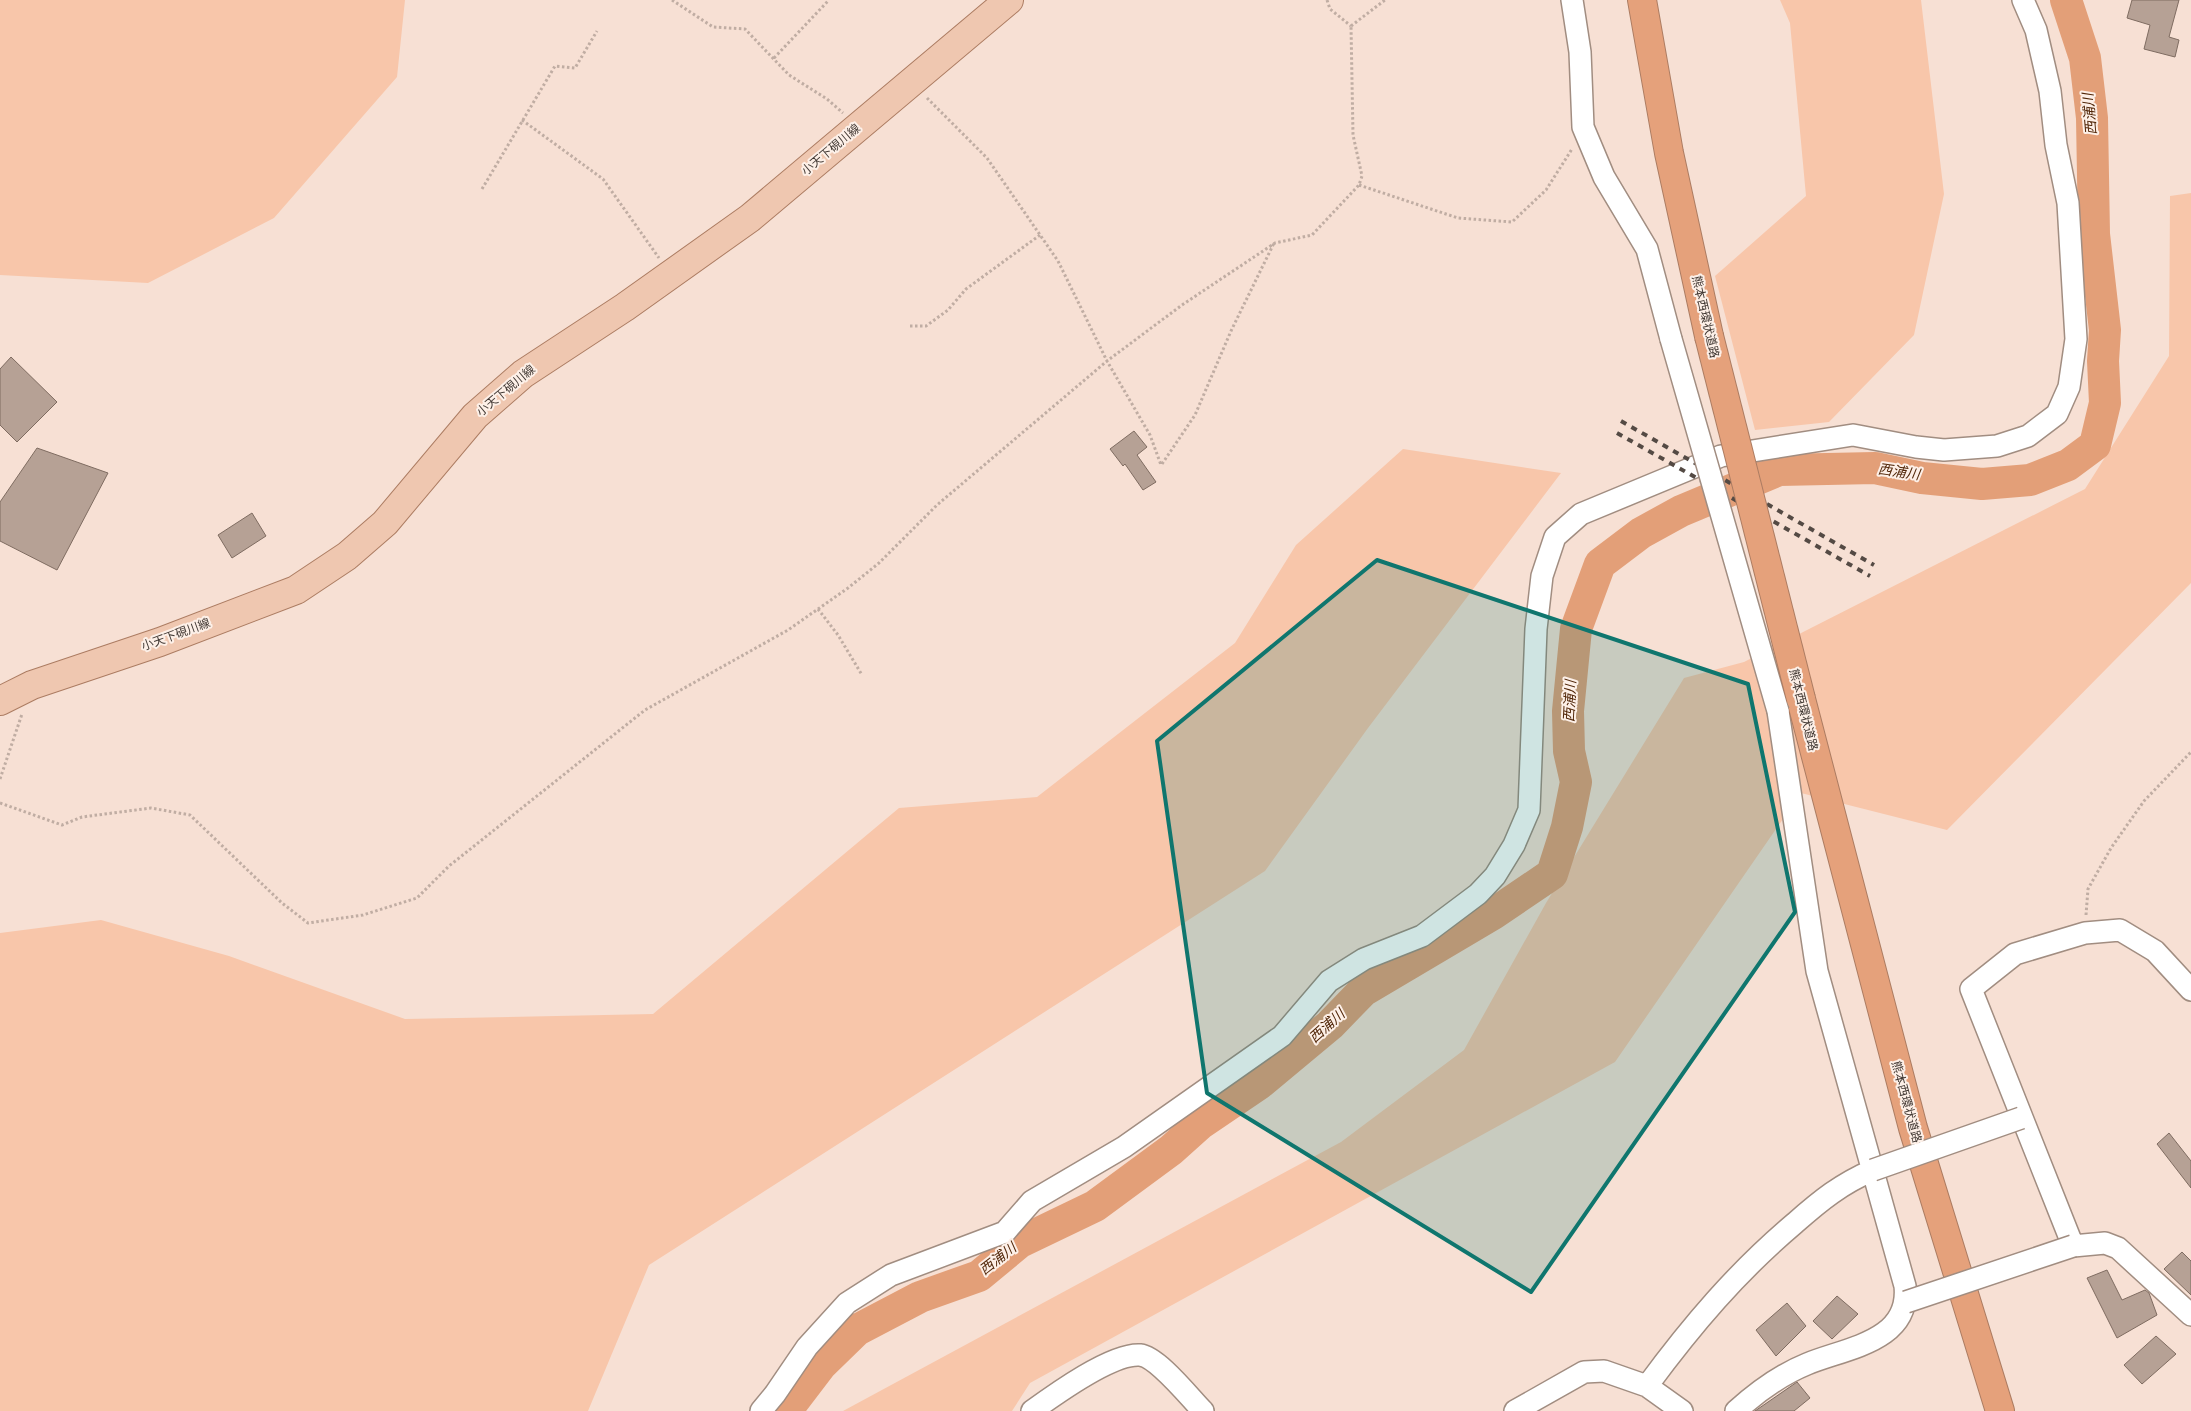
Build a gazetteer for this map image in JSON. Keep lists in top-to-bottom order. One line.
{"streets":{"highway":["熊本西環状道路"],"main road":["小天下硯川線"]},"water":["西浦川"]}
